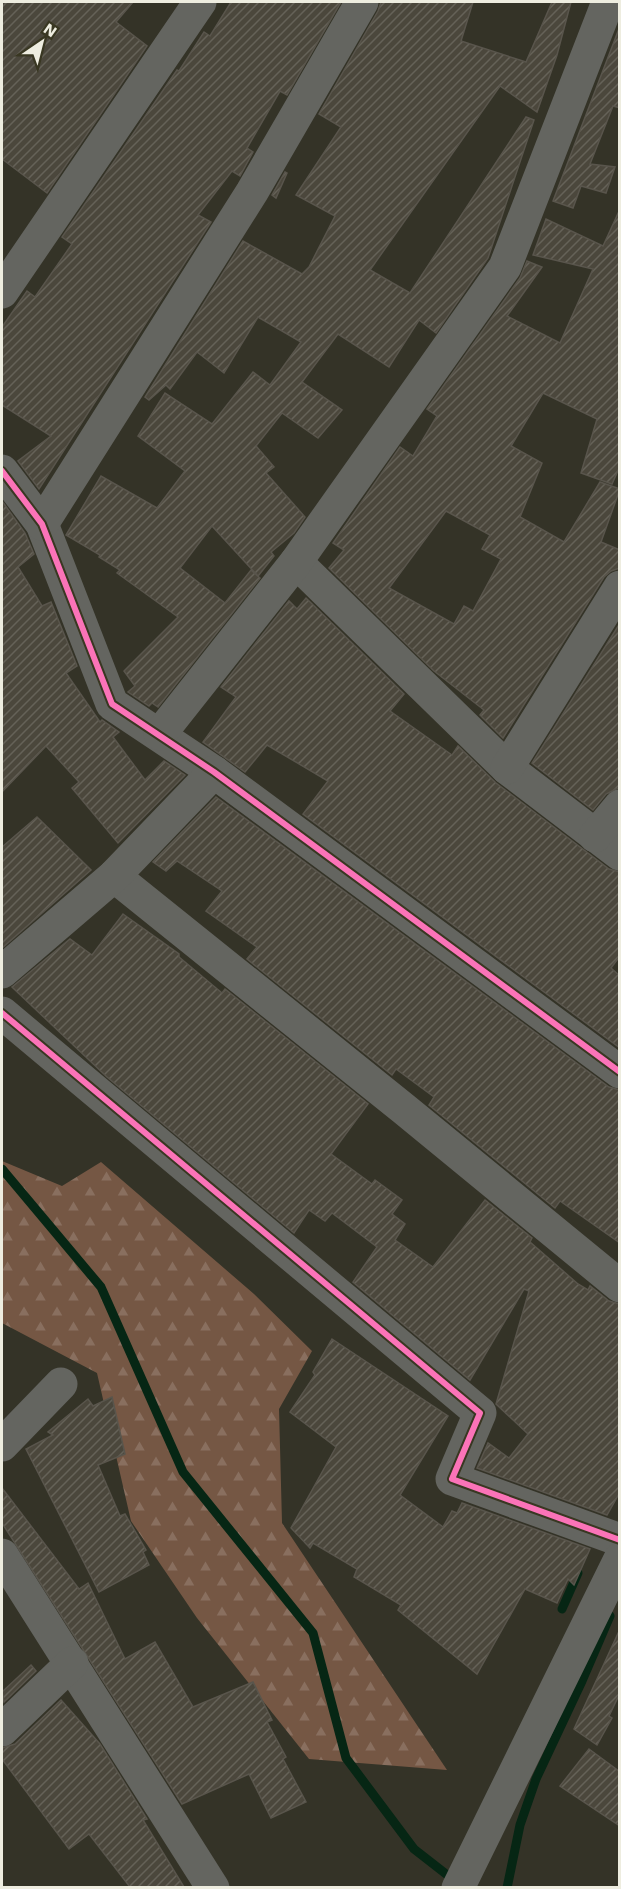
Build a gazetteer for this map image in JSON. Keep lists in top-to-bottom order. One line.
{"north":"top right"}
